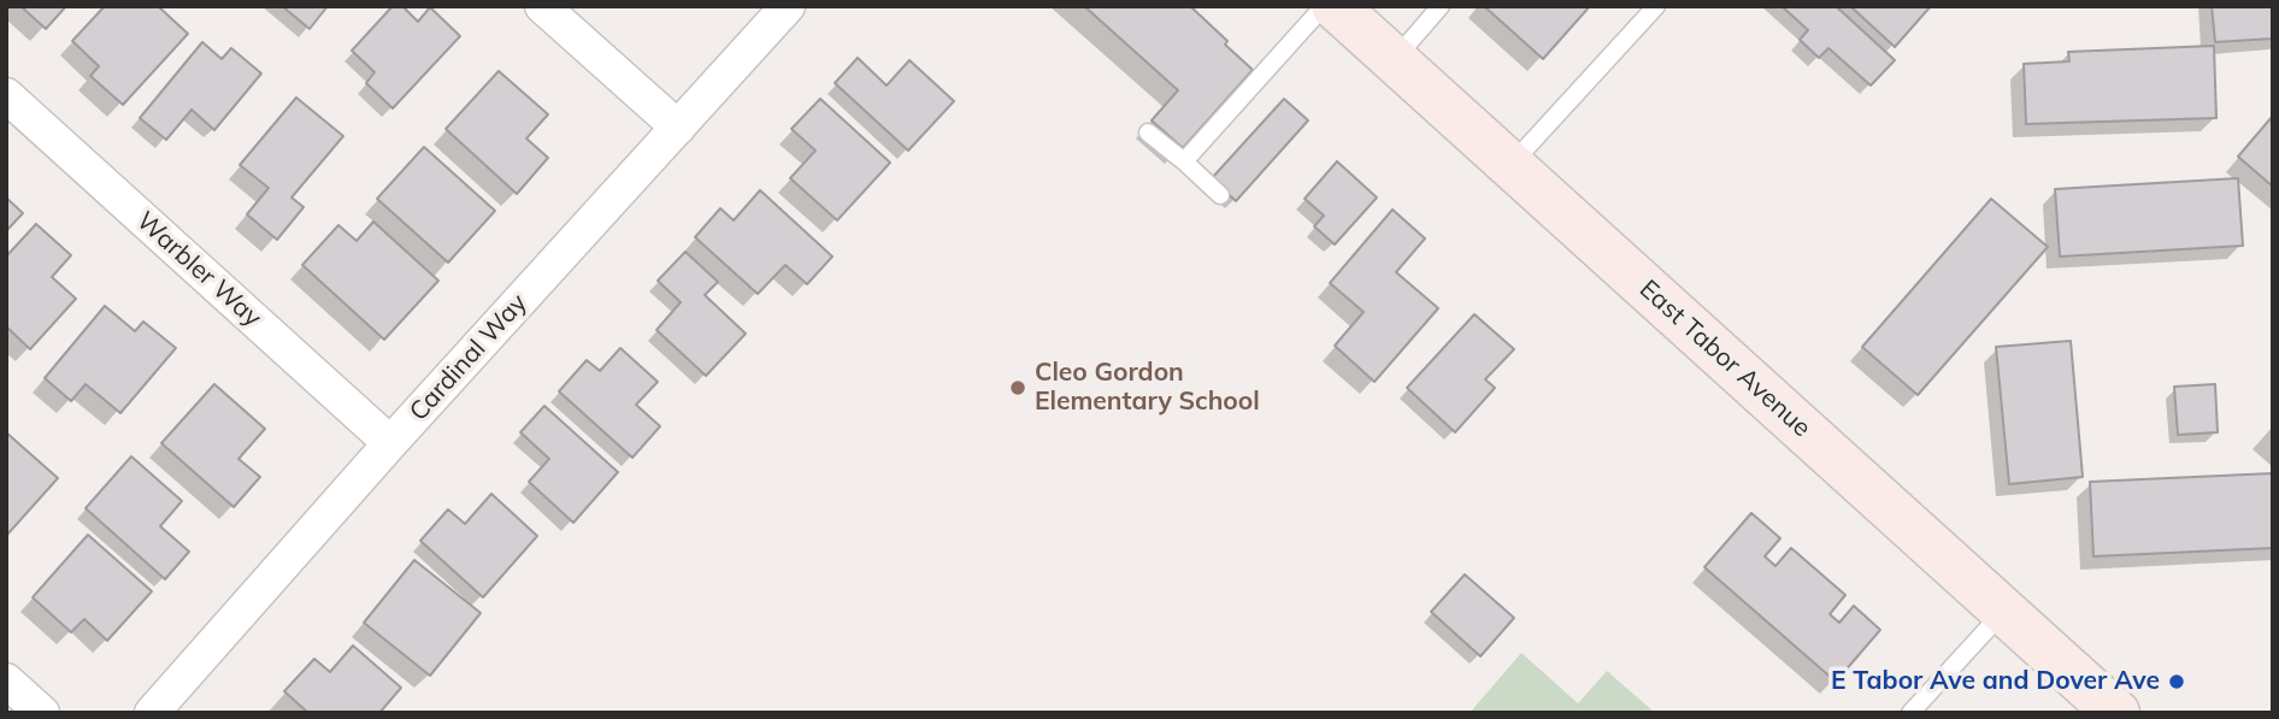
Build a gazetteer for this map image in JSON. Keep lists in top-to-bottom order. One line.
{"streets":{"main road":["East Tabor Avenue"],"street":["Warbler Way","Cardinal Way"]},"crossings":[["Warbler Way","Cardinal Way"]],"places":["Cleo Gordon Elementary School","E Tabor Ave and Dover Ave"]}
